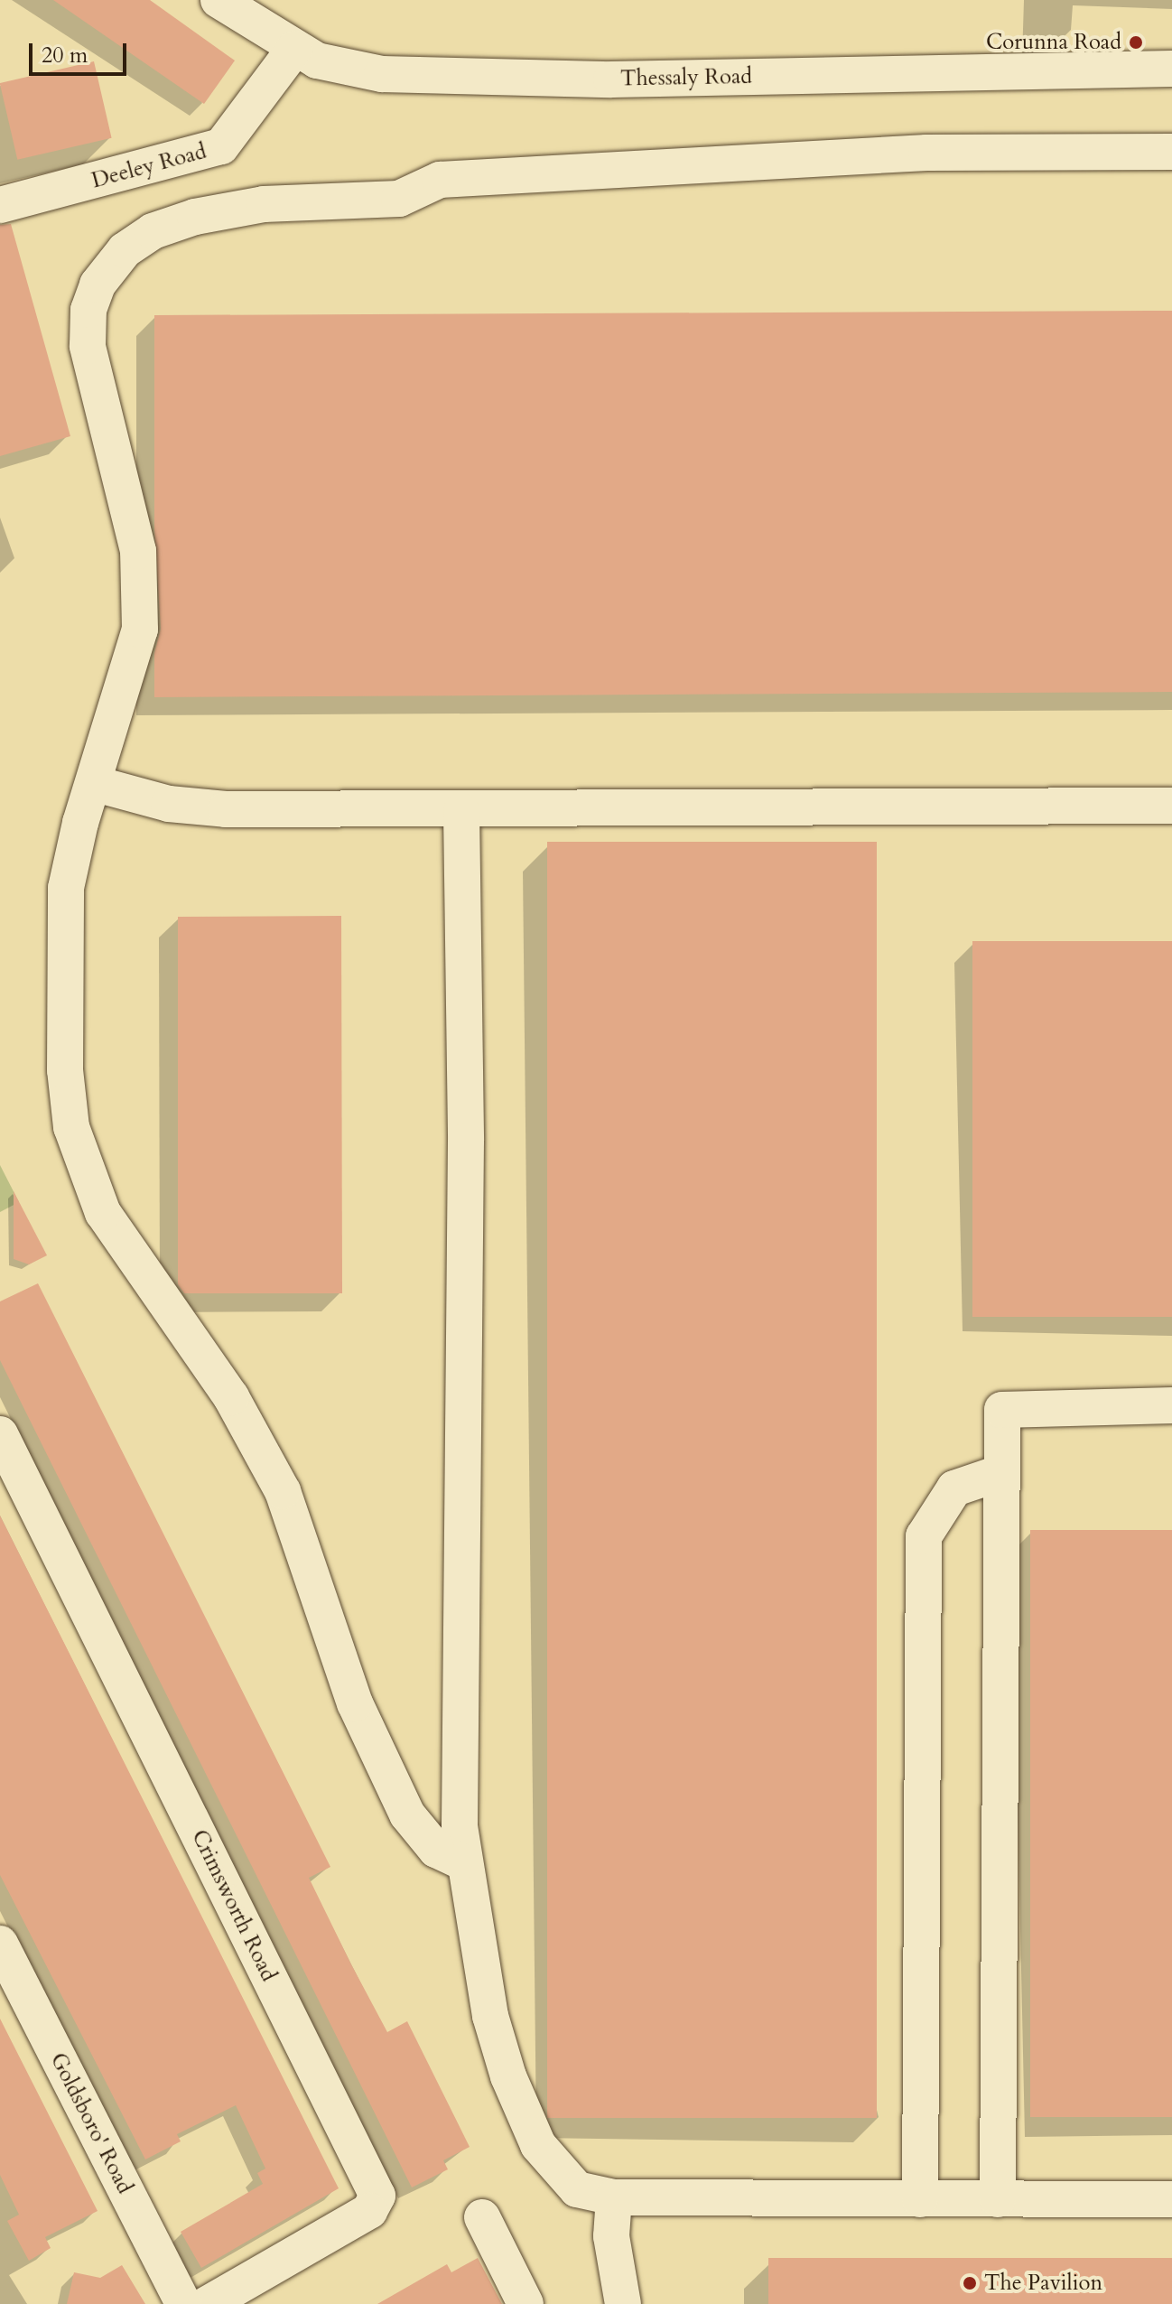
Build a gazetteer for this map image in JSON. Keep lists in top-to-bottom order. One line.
{"streets":{"street":["Thessaly Road","Deeley Road","Crimsworth Road","Goldsboro' Road"]},"crossings":[["Thessaly Road","Deeley Road"]],"places":["Corunna Road","The Pavilion"],"scale_bar":"20 m"}
